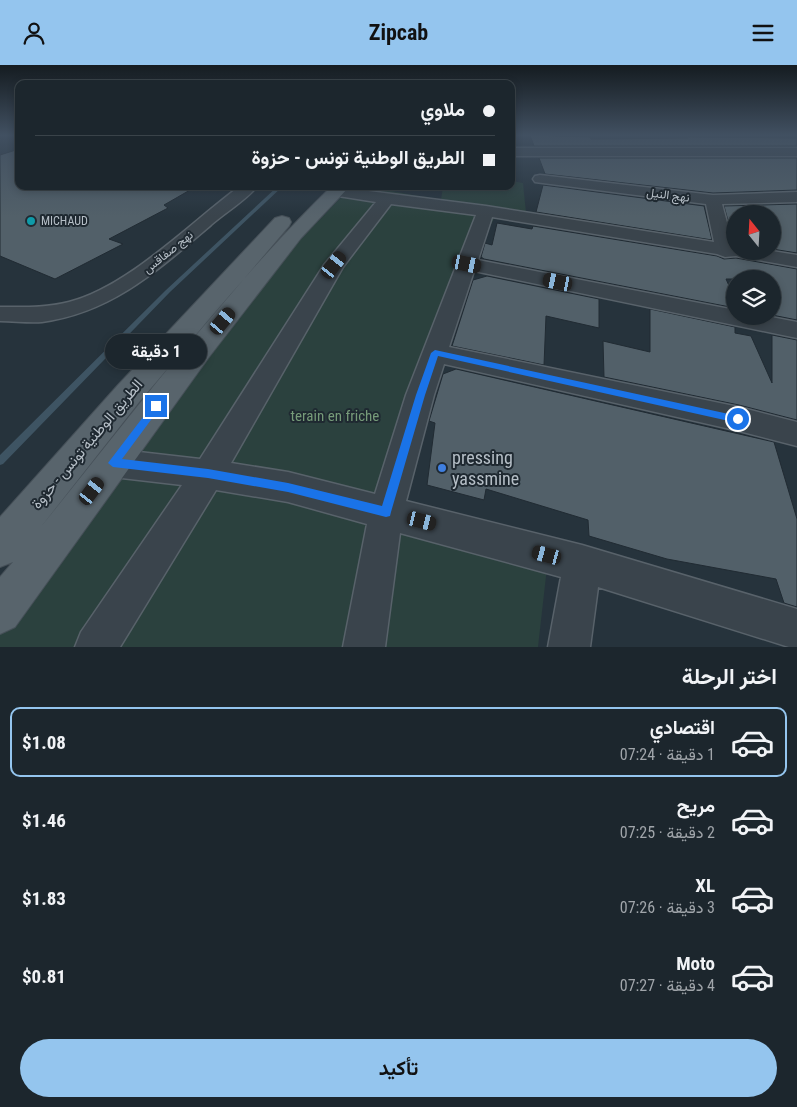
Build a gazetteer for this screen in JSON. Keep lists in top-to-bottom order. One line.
{"streets":{"main road":["الطريق الوطنية تونس - حزوة"],"street":["نهج النيل","نهج صفاقس"]},"parks":["terain en friche"],"places":["MICHAUD","pressing yassmine"],"north":"top","page":{"header":"Zipcab","banner":["ملاوي","الطريق الوطنية تونس - حزوة"],"bubble":"1 دقيقة","heading":"اختر الرحلة","list":[{"name":"اقتصادي","note":"1 دقيقة · 07:24","value":"$1.08"},{"name":"مريح","note":"2 دقيقة · 07:25","value":"$1.46"},{"name":"XL","note":"3 دقيقة · 07:26","value":"$1.83"},{"name":"Moto","note":"4 دقيقة · 07:27","value":"$0.81"}],"buttons":"تأكيد"}}
